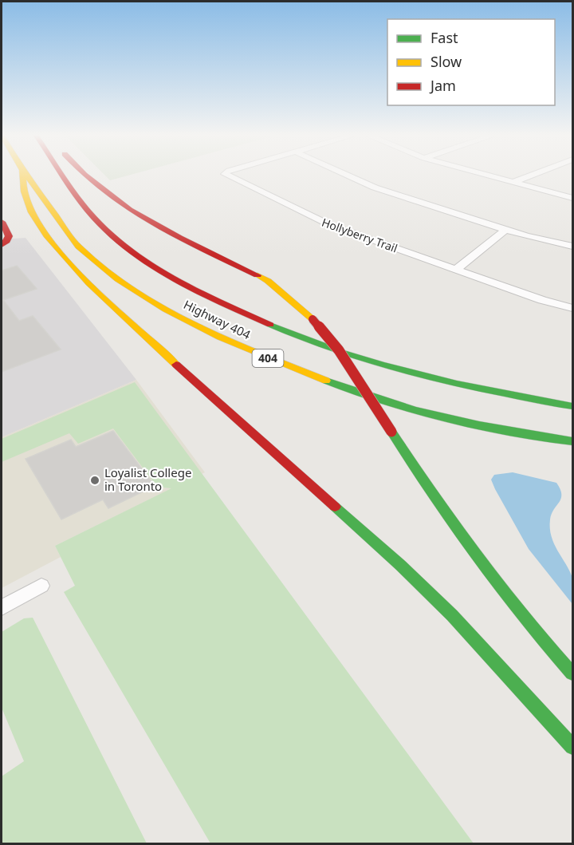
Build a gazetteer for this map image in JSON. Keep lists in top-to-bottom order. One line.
{"streets":{"main road":["Highway 404","404"],"street":["Hollyberry Trail"]},"places":["Loyalist College in Toronto"],"legend":["Fast","Slow","Jam"]}
